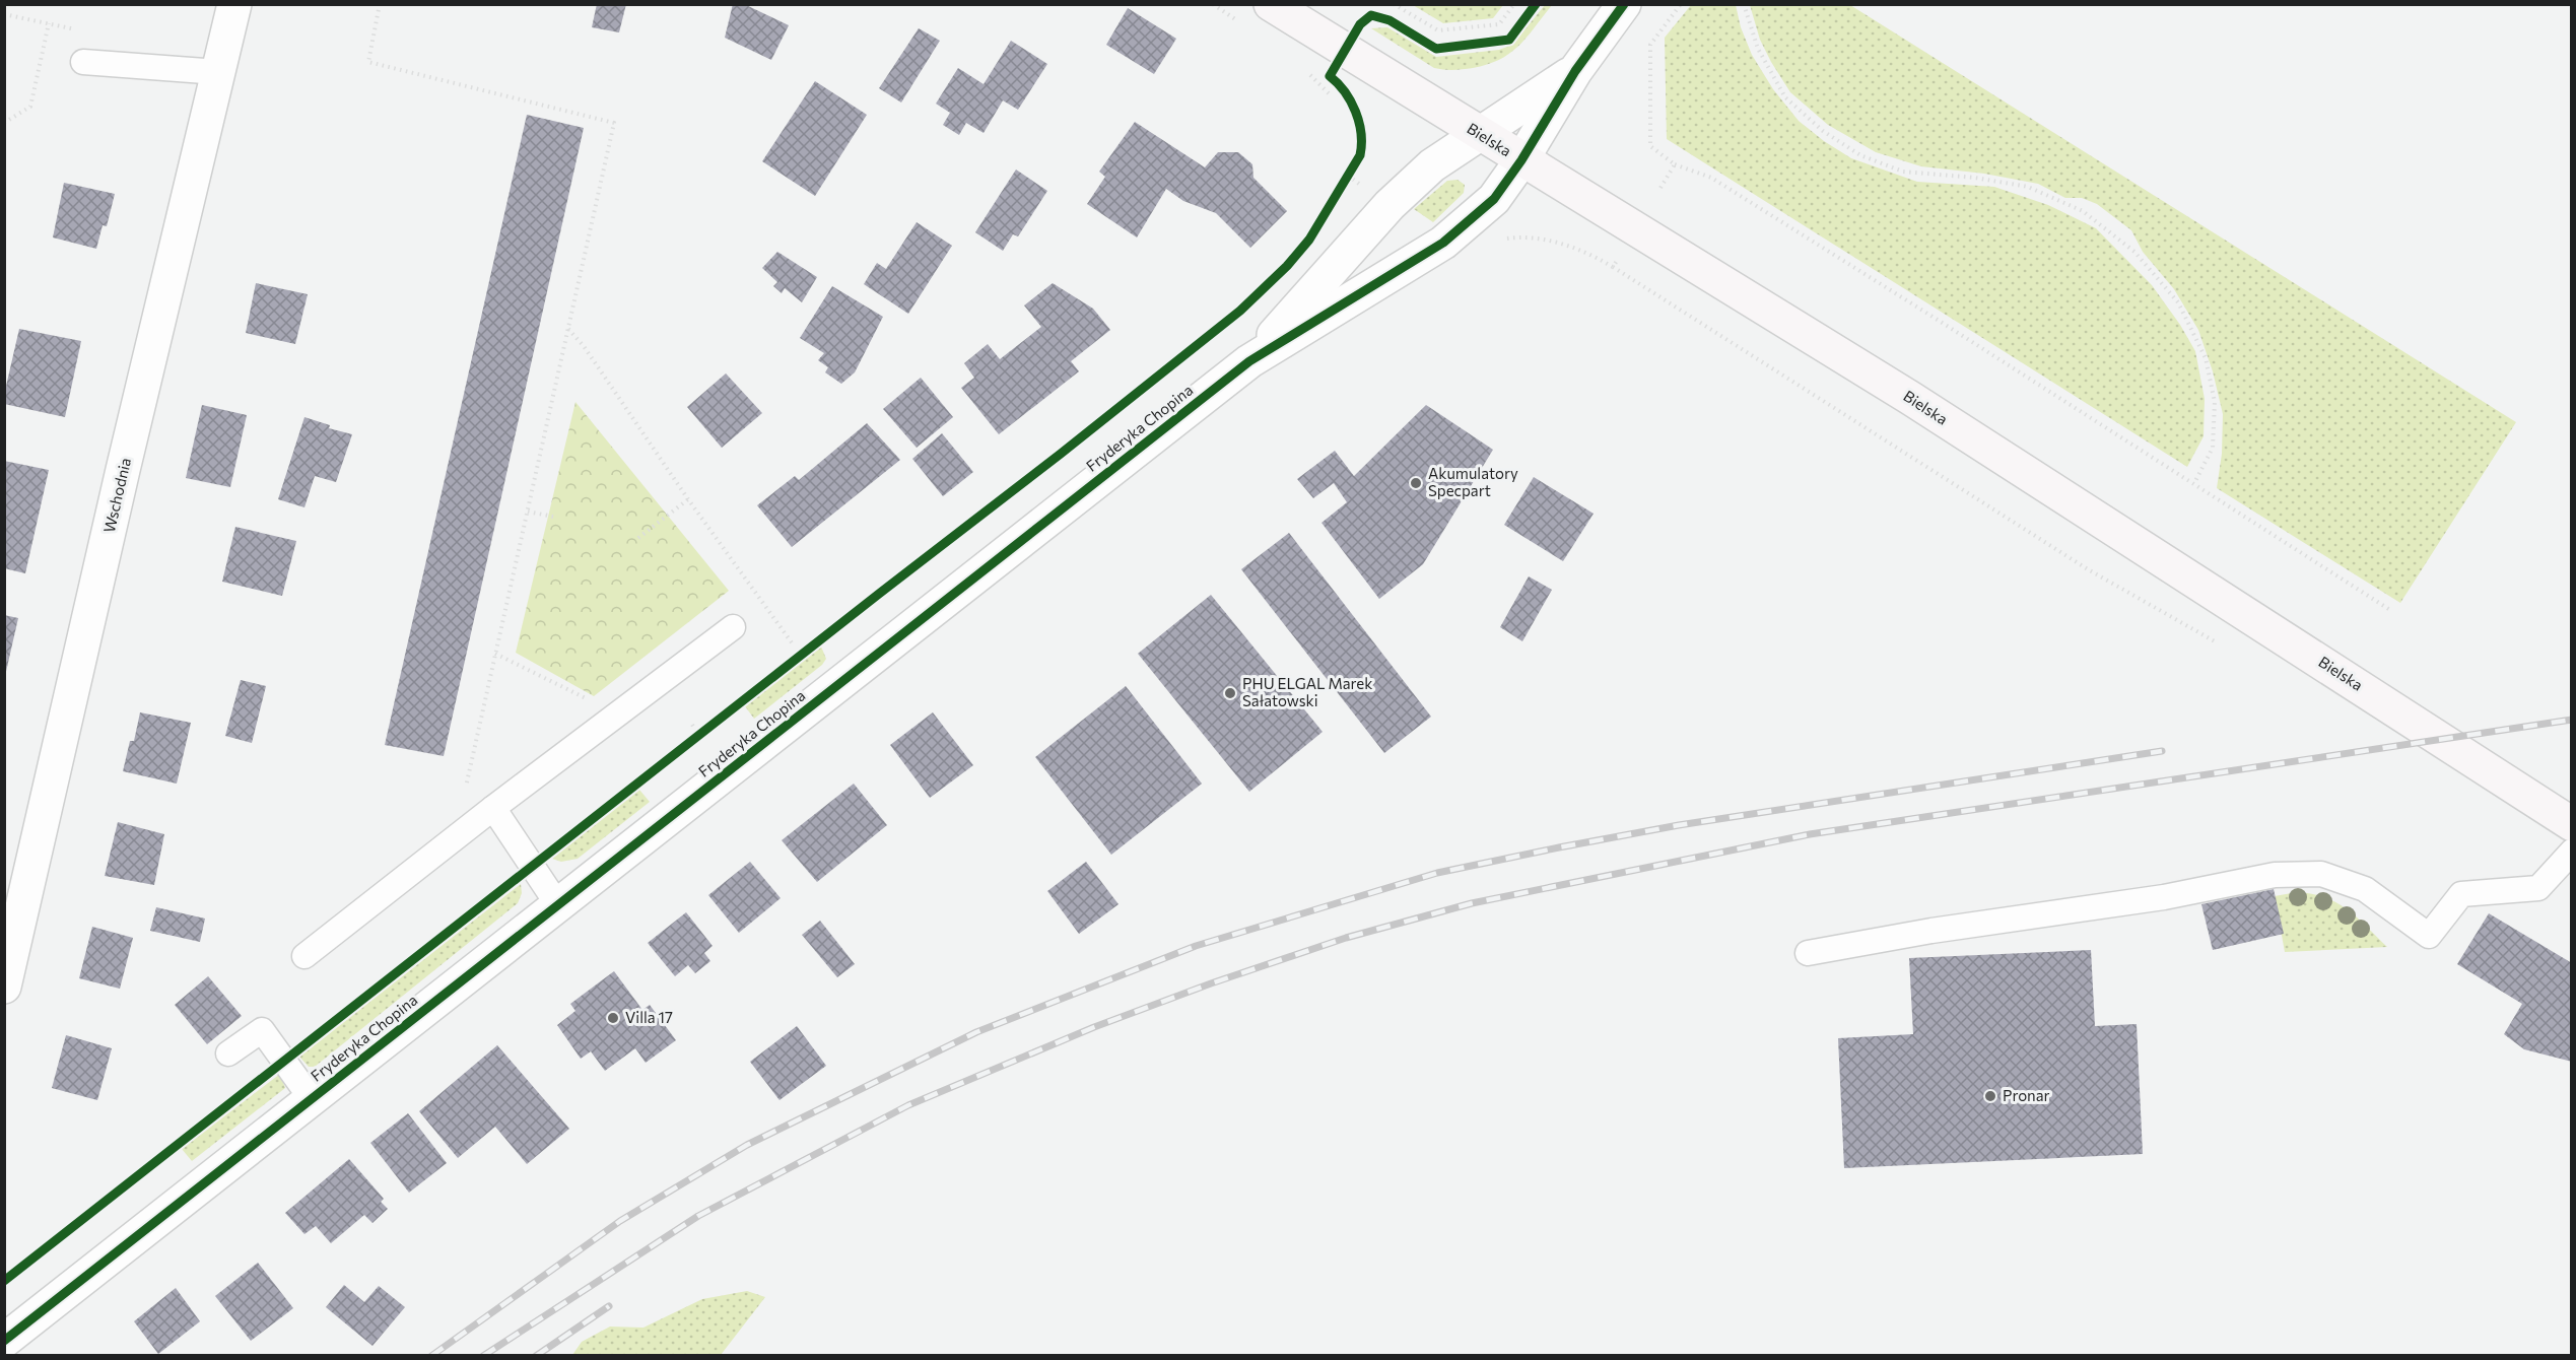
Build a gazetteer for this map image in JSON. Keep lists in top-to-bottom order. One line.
{"streets":{"main road":["Bielska"],"street":["Fryderyka Chopina","Wschodnia"]},"crossings":[["Bielska","Fryderyka Chopina"]],"places":["Akumulatory Specpart","PHU ELGAL Marek Sałatowski","Villa 17","Pronar"]}
